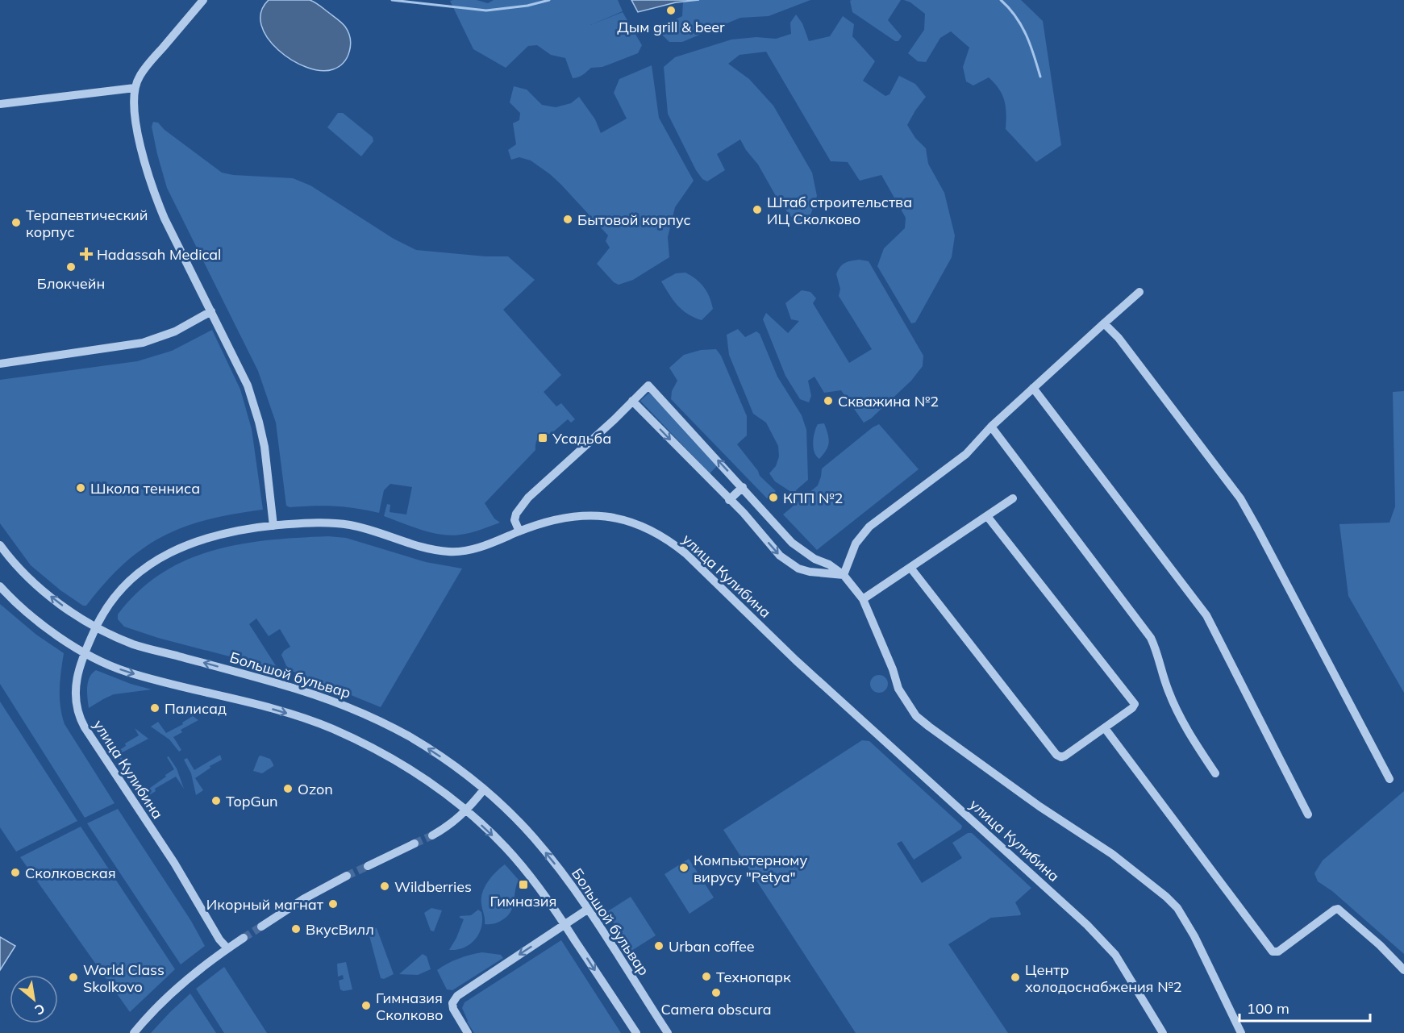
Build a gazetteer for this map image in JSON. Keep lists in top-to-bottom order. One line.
{"streets":{"street":["улица Кулибина","Большой бульвар"]},"crossings":[["улица Кулибина","Большой бульвар"]],"places":{"other":["Дым grill & beer","Штаб строительства ИЦ Сколково","Бытовой корпус","Терапевтический корпус","Блокчейн","Скважина №2","Школа тенниса","КПП №2","Палисад","Ozon","TopGun","Компьютерному вирусу \"Petya\"","Сколковская","Wildberries","Икорный магнат","ВкусВилл","Urban coffee","Технопарк","World Class Skolkovo","Центр холодоснабжения №2","Camera obscura","Гимназия Сколково"],"health":["Hadassah Medical"],"transit":["Усадьба","Гимназия"]},"scale_bar":"100 m","north":"bottom right"}
